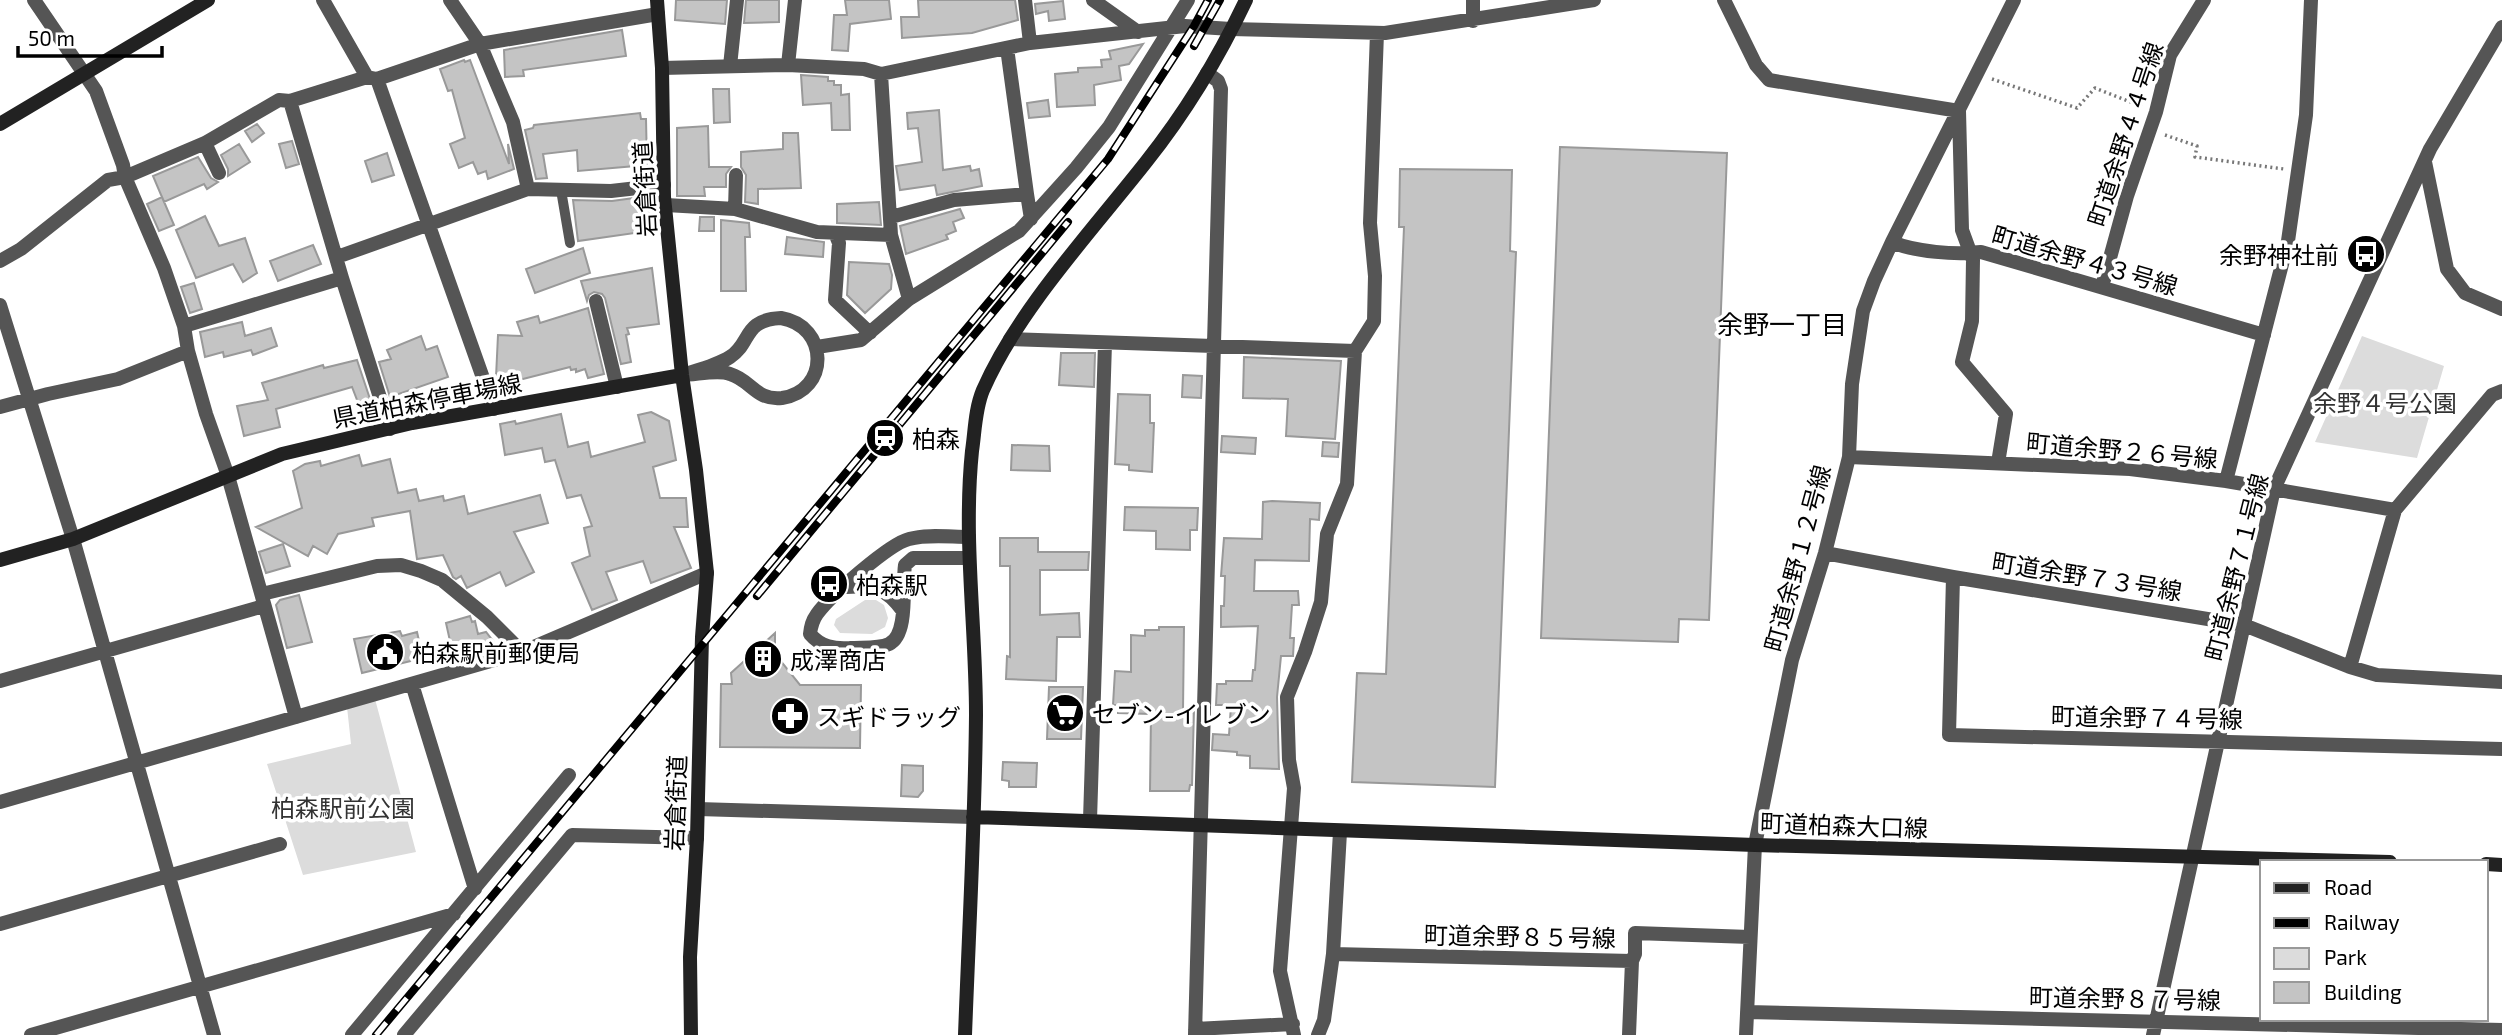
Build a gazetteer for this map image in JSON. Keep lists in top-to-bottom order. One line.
{"streets":{"street":["町道余野４４号線","岩倉街道","町道余野４３号線","県道柏森停車場線","町道余野２６号線","町道余野１２号線","町道余野７１号線","町道余野７３号線","町道余野７４号線","町道柏森大口線","町道余野８５号線","町道余野８７号線"]},"crossings":[["町道余野４４号線","町道余野４３号線"],["岩倉街道","県道柏森停車場線"],["町道余野４３号線","町道余野１２号線"],["町道余野２６号線","町道余野１２号線"],["町道余野２６号線","町道余野７１号線"],["町道余野１２号線","町道余野７３号線"],["町道余野１２号線","町道柏森大口線"],["町道余野１２号線","町道余野８７号線"],["町道余野７１号線","町道余野７３号線"],["町道余野７１号線","町道余野７４号線"],["町道余野７１号線","町道柏森大口線"],["町道余野７１号線","町道余野８７号線"],["町道余野７３号線","町道余野７４号線"]],"districts":["余野一丁目"],"parks":["余野４号公園","柏森駅前公園"],"places":{"bus stop":["余野神社前","柏森駅"],"station":["柏森"],"public building":["柏森駅前郵便局"],"building":["成澤商店"],"supermarket":["セブン-イレブン"],"pharmacy":["スギドラッグ"]},"legend":["Road","Railway","Park","Building"],"scale_bar":"50 m"}
